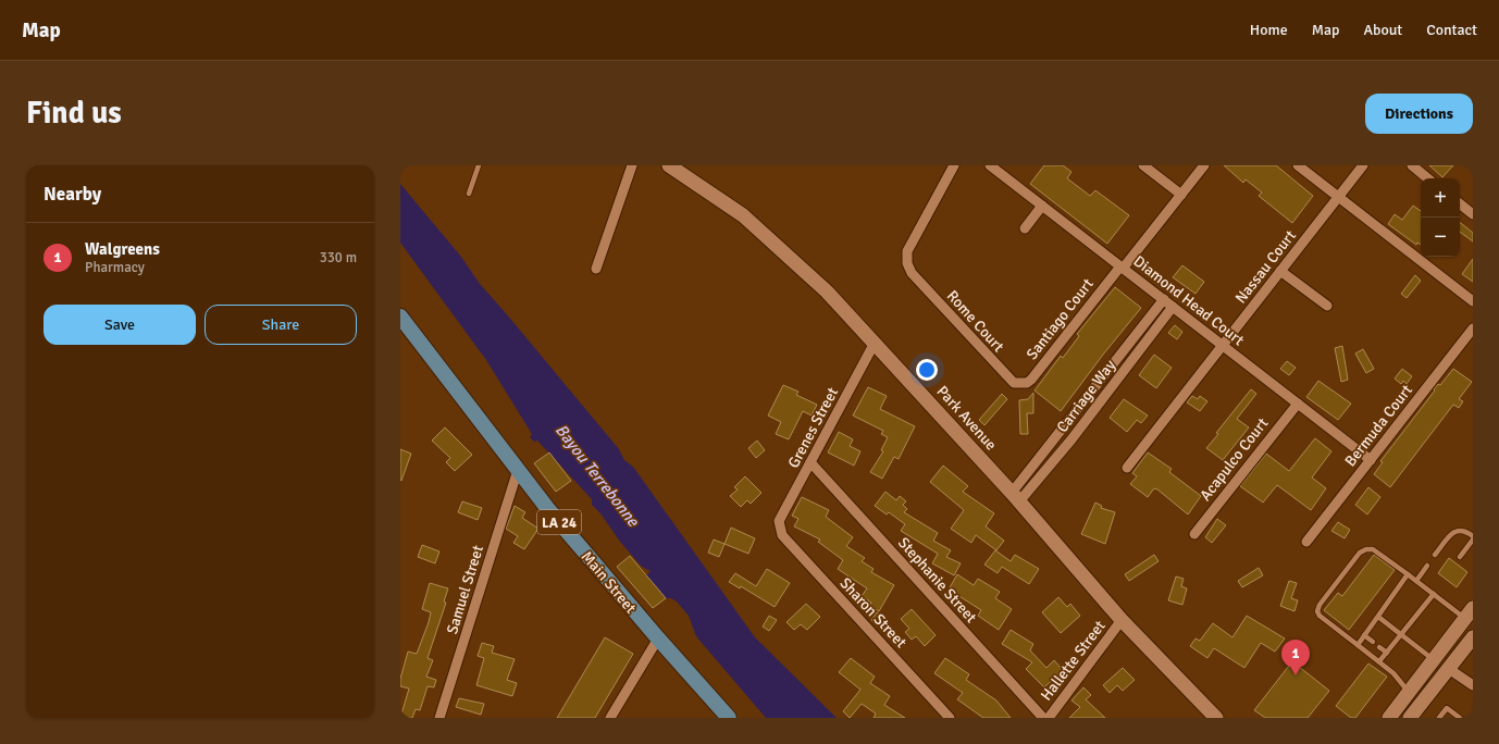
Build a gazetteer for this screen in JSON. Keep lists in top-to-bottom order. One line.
{"streets":{"main road":["Park Avenue","LA 24","Main Street"],"street":["Nassau Court","Diamond Head Court","Santiago Court","Rome Court","Carriage Way","Bermuda Court","Grenes Street","Acapulco Court","Stephanie Street","Samuel Street","Sharon Street","Hallette Street"]},"crossings":[["Nassau Court","Diamond Head Court"],["Diamond Head Court","Santiago Court"],["Diamond Head Court","Carriage Way"],["Diamond Head Court","Bermuda Court"],["Diamond Head Court","Acapulco Court"],["Santiago Court","Rome Court"],["Carriage Way","Park Avenue"],["Park Avenue","Grenes Street"],["Park Avenue","Hallette Street"],["Grenes Street","Stephanie Street"],["Grenes Street","Sharon Street"],["Main Street","Samuel Street"]],"water":["Bayou Terrebonne"],"page":{"header":"Map","nav":["Home","Map","About","Contact"],"buttons":["Directions",["Save","Share"]],"title":"Find us","heading":"Nearby","map_buttons":["+","−"],"list":[{"mark":"1","name":"Walgreens","note":"Pharmacy","value":"330 m"}],"pins":"1"}}
